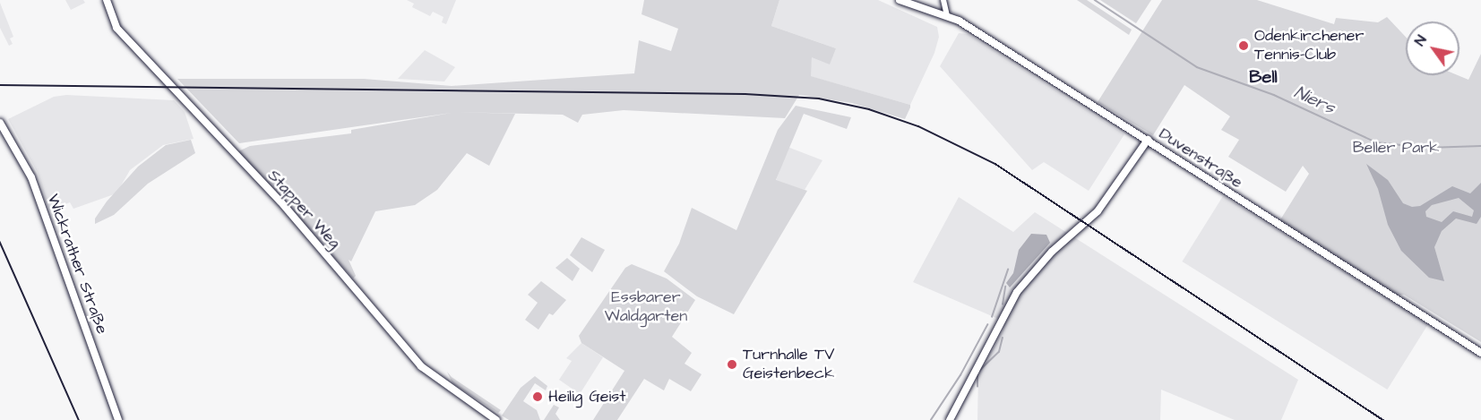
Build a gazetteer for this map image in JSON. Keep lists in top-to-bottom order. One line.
{"streets":{"main road":["Duvenstraße","Stapper Weg","Wickrather Straße"]},"districts":["Bell"],"water":["Niers"],"parks":["Beller Park","Essbarer Waldgarten"],"places":["Odenkirchener Tennis-Club","Turnhalle TV Geistenbeck","Heilig Geist"],"north":"top left"}
